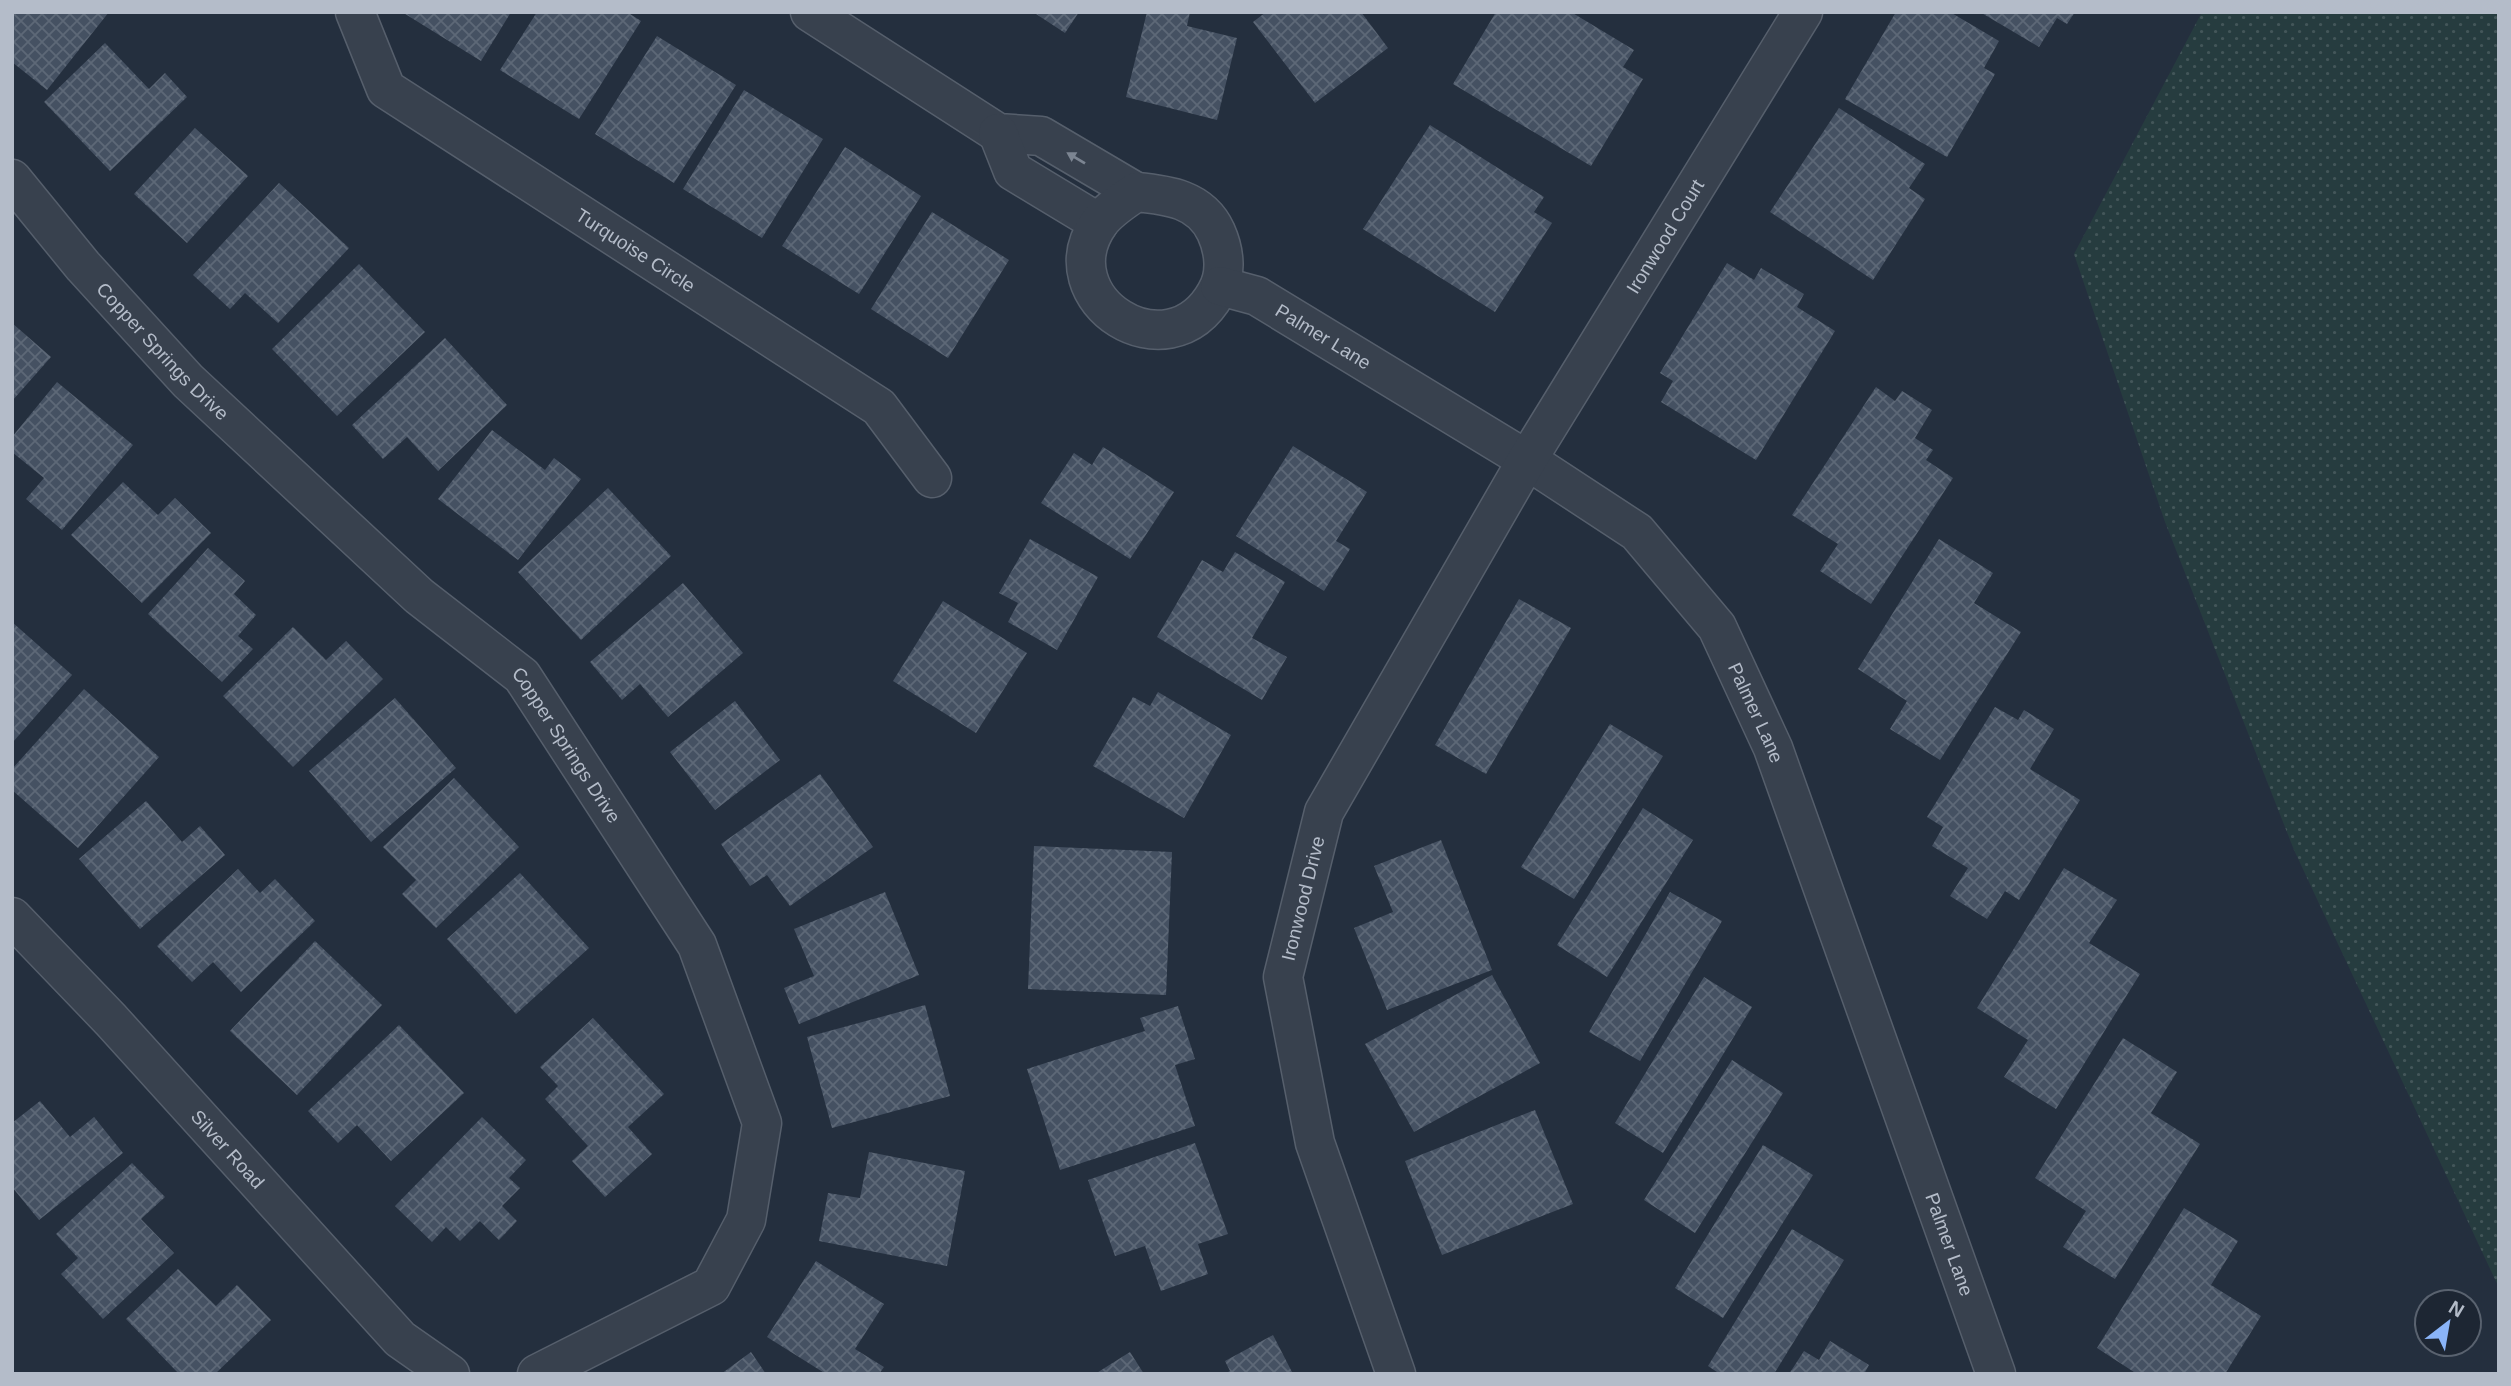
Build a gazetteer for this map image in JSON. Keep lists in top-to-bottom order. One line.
{"streets":{"street":["Ironwood Court","Turquoise Circle","Palmer Lane","Copper Springs Drive","Ironwood Drive","Silver Road"]},"crossings":[["Ironwood Court","Palmer Lane"],["Ironwood Court","Ironwood Drive"],["Palmer Lane","Ironwood Drive"]],"north":"top right"}
